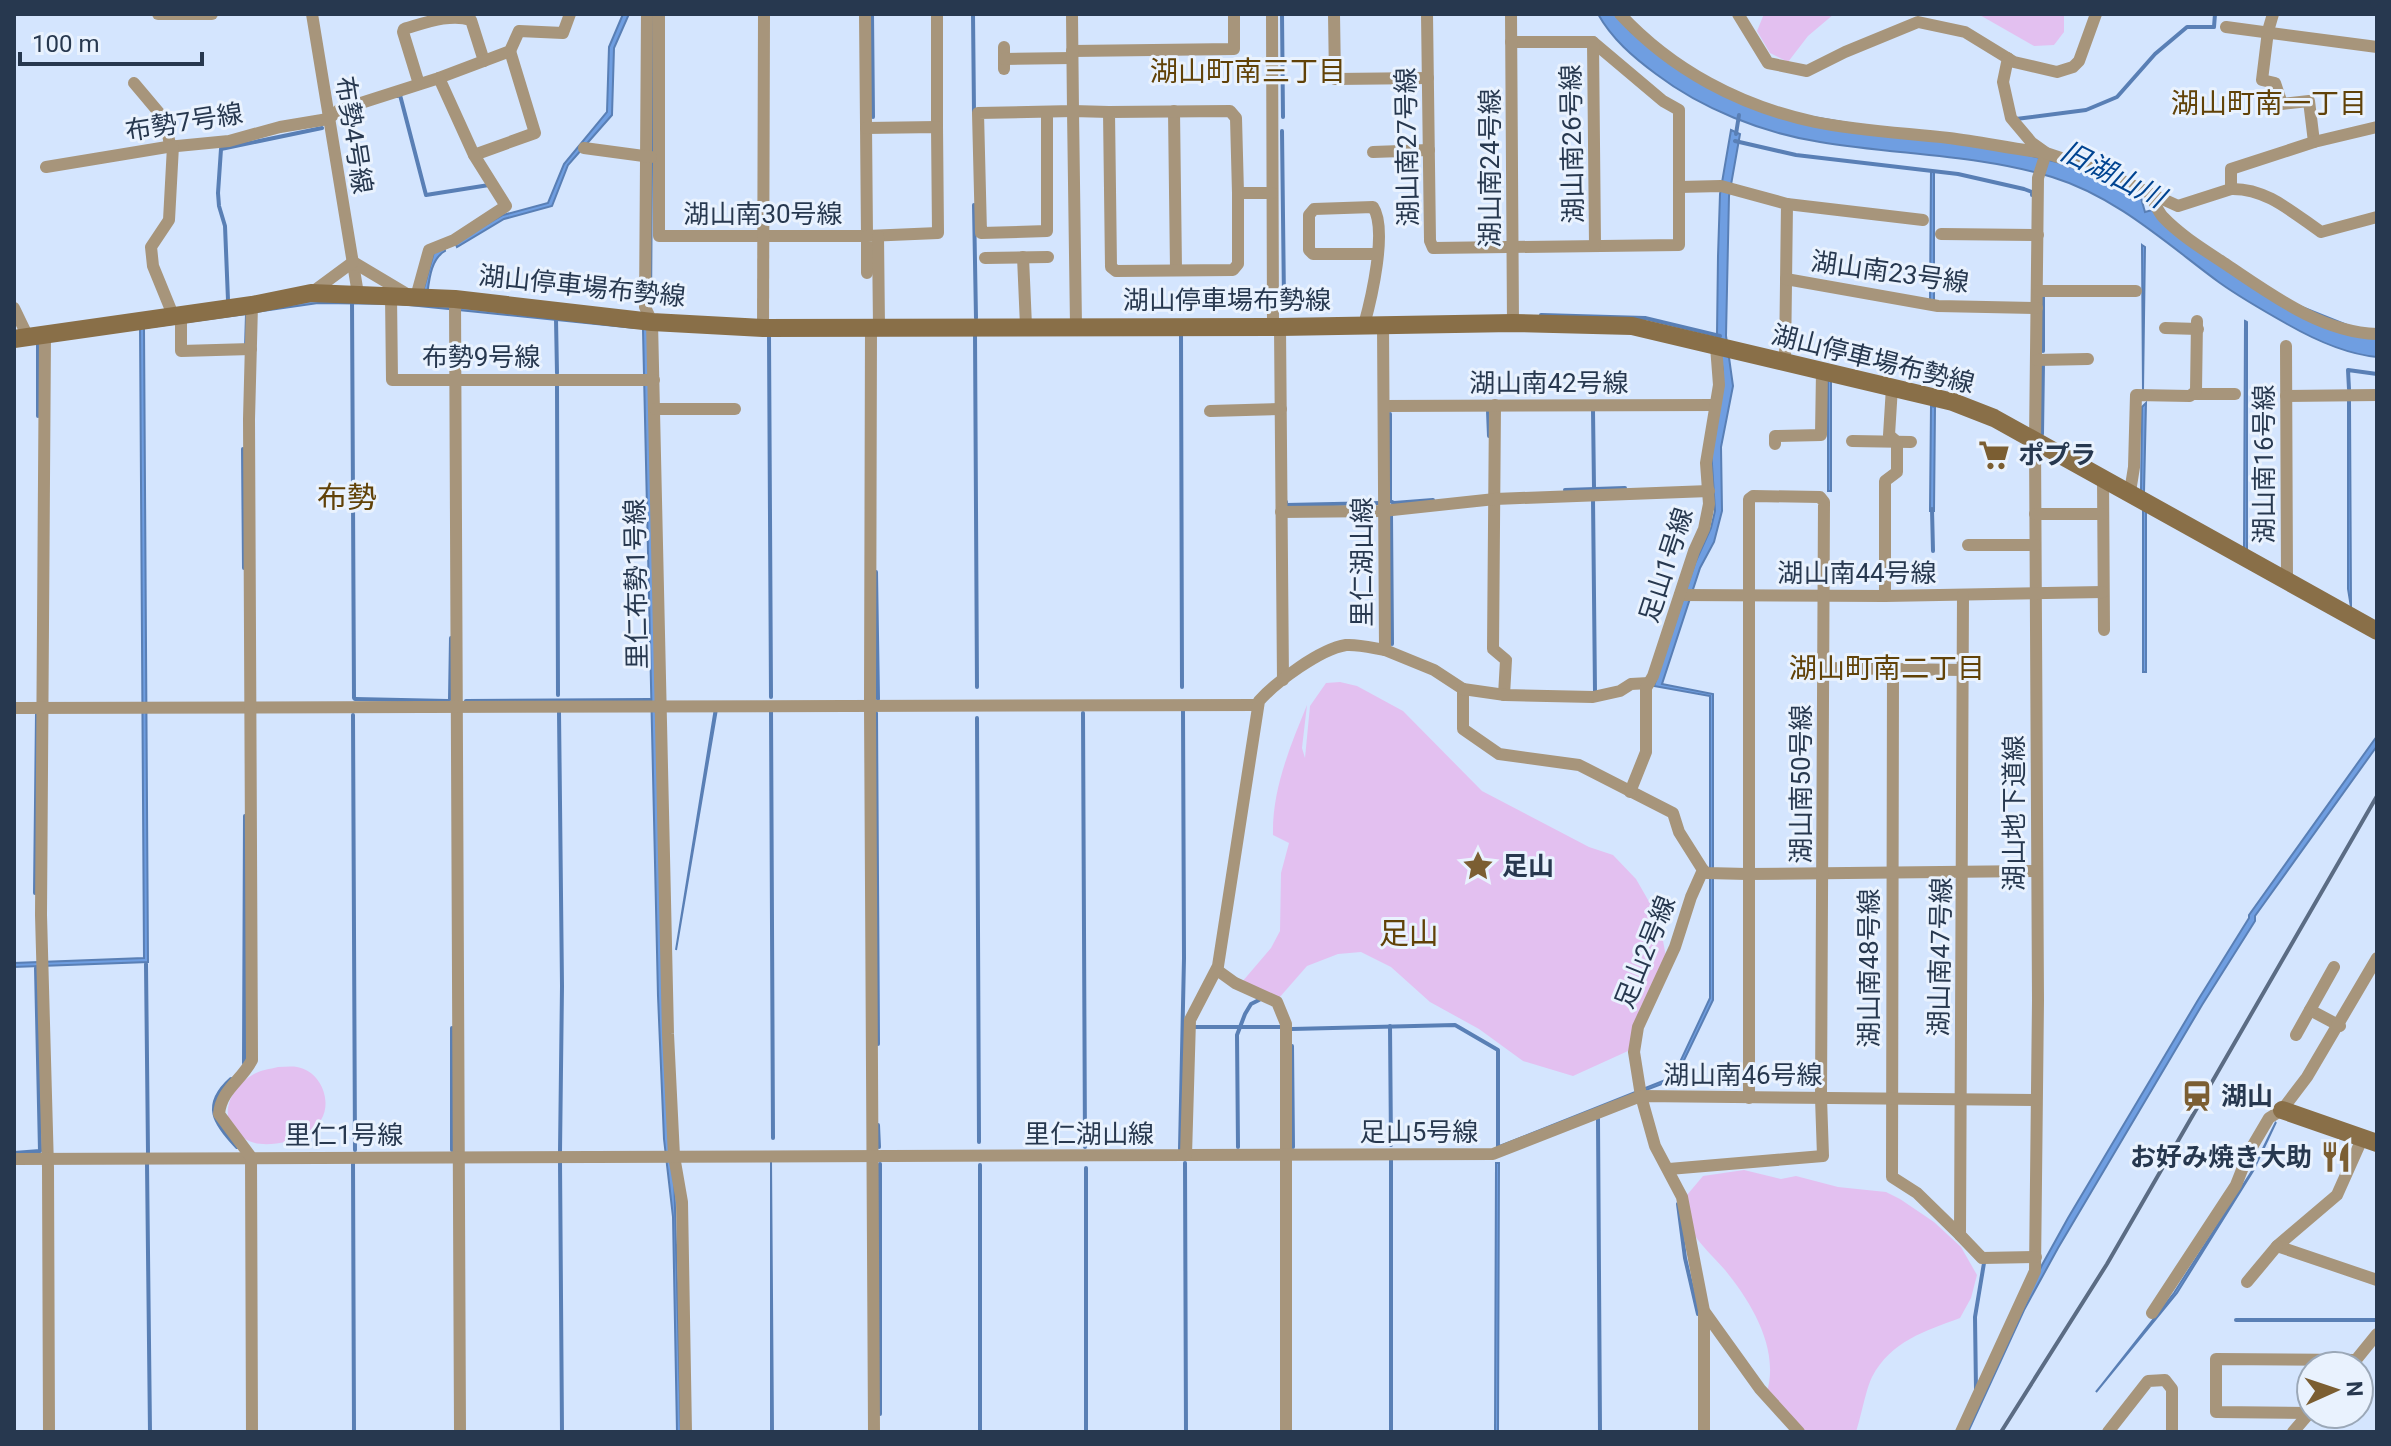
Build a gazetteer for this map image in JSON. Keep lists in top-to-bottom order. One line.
{"streets":{"main road":["湖山停車場布勢線"],"street":["布勢7号線","布勢4号線","湖山南26号線","湖山南27号線","湖山南24号線","湖山南30号線","湖山南23号線","布勢9号線","湖山南42号線","湖山南16号線","里仁湖山線","足山1号線","湖山南44号線","里仁布勢1号線","湖山南50号線","湖山地下道線","足山2号線","湖山南47号線","湖山南48号線","湖山南46号線","足山5号線","里仁1号線"]},"crossings":[["布勢7号線","布勢4号線"],["布勢4号線","湖山停車場布勢線"],["湖山南27号線","湖山南24号線"],["湖山南24号線","湖山停車場布勢線"],["湖山南23号線","湖山地下道線"],["湖山停車場布勢線","布勢9号線"],["湖山停車場布勢線","湖山南16号線"],["湖山停車場布勢線","里仁湖山線"],["湖山停車場布勢線","足山1号線"],["湖山停車場布勢線","里仁布勢1号線"],["湖山停車場布勢線","湖山地下道線"],["布勢9号線","里仁布勢1号線"],["湖山南42号線","里仁湖山線"],["湖山南42号線","足山1号線"],["里仁湖山線","里仁布勢1号線"],["里仁湖山線","足山5号線"],["里仁湖山線","里仁1号線"],["足山1号線","湖山南44号線"],["湖山南44号線","湖山南50号線"],["湖山南44号線","湖山地下道線"],["湖山南44号線","湖山南47号線"],["里仁布勢1号線","里仁1号線"],["湖山南50号線","足山2号線"],["湖山南50号線","湖山南46号線"],["湖山地下道線","湖山南46号線"],["足山2号線","湖山南46号線"],["足山2号線","足山5号線"],["湖山南47号線","湖山南48号線"],["湖山南47号線","湖山南46号線"],["湖山南48号線","湖山南46号線"],["湖山南46号線","足山5号線"]],"districts":["湖山町南三丁目","湖山町南一丁目","布勢","湖山町南二丁目","足山"],"water":["旧湖山川"],"places":{"supermarket":["ポプラ"],"place":["足山"],"station":["湖山"],"restaurant":["お好み焼き大助"]},"scale_bar":"100 m","north":"right"}
